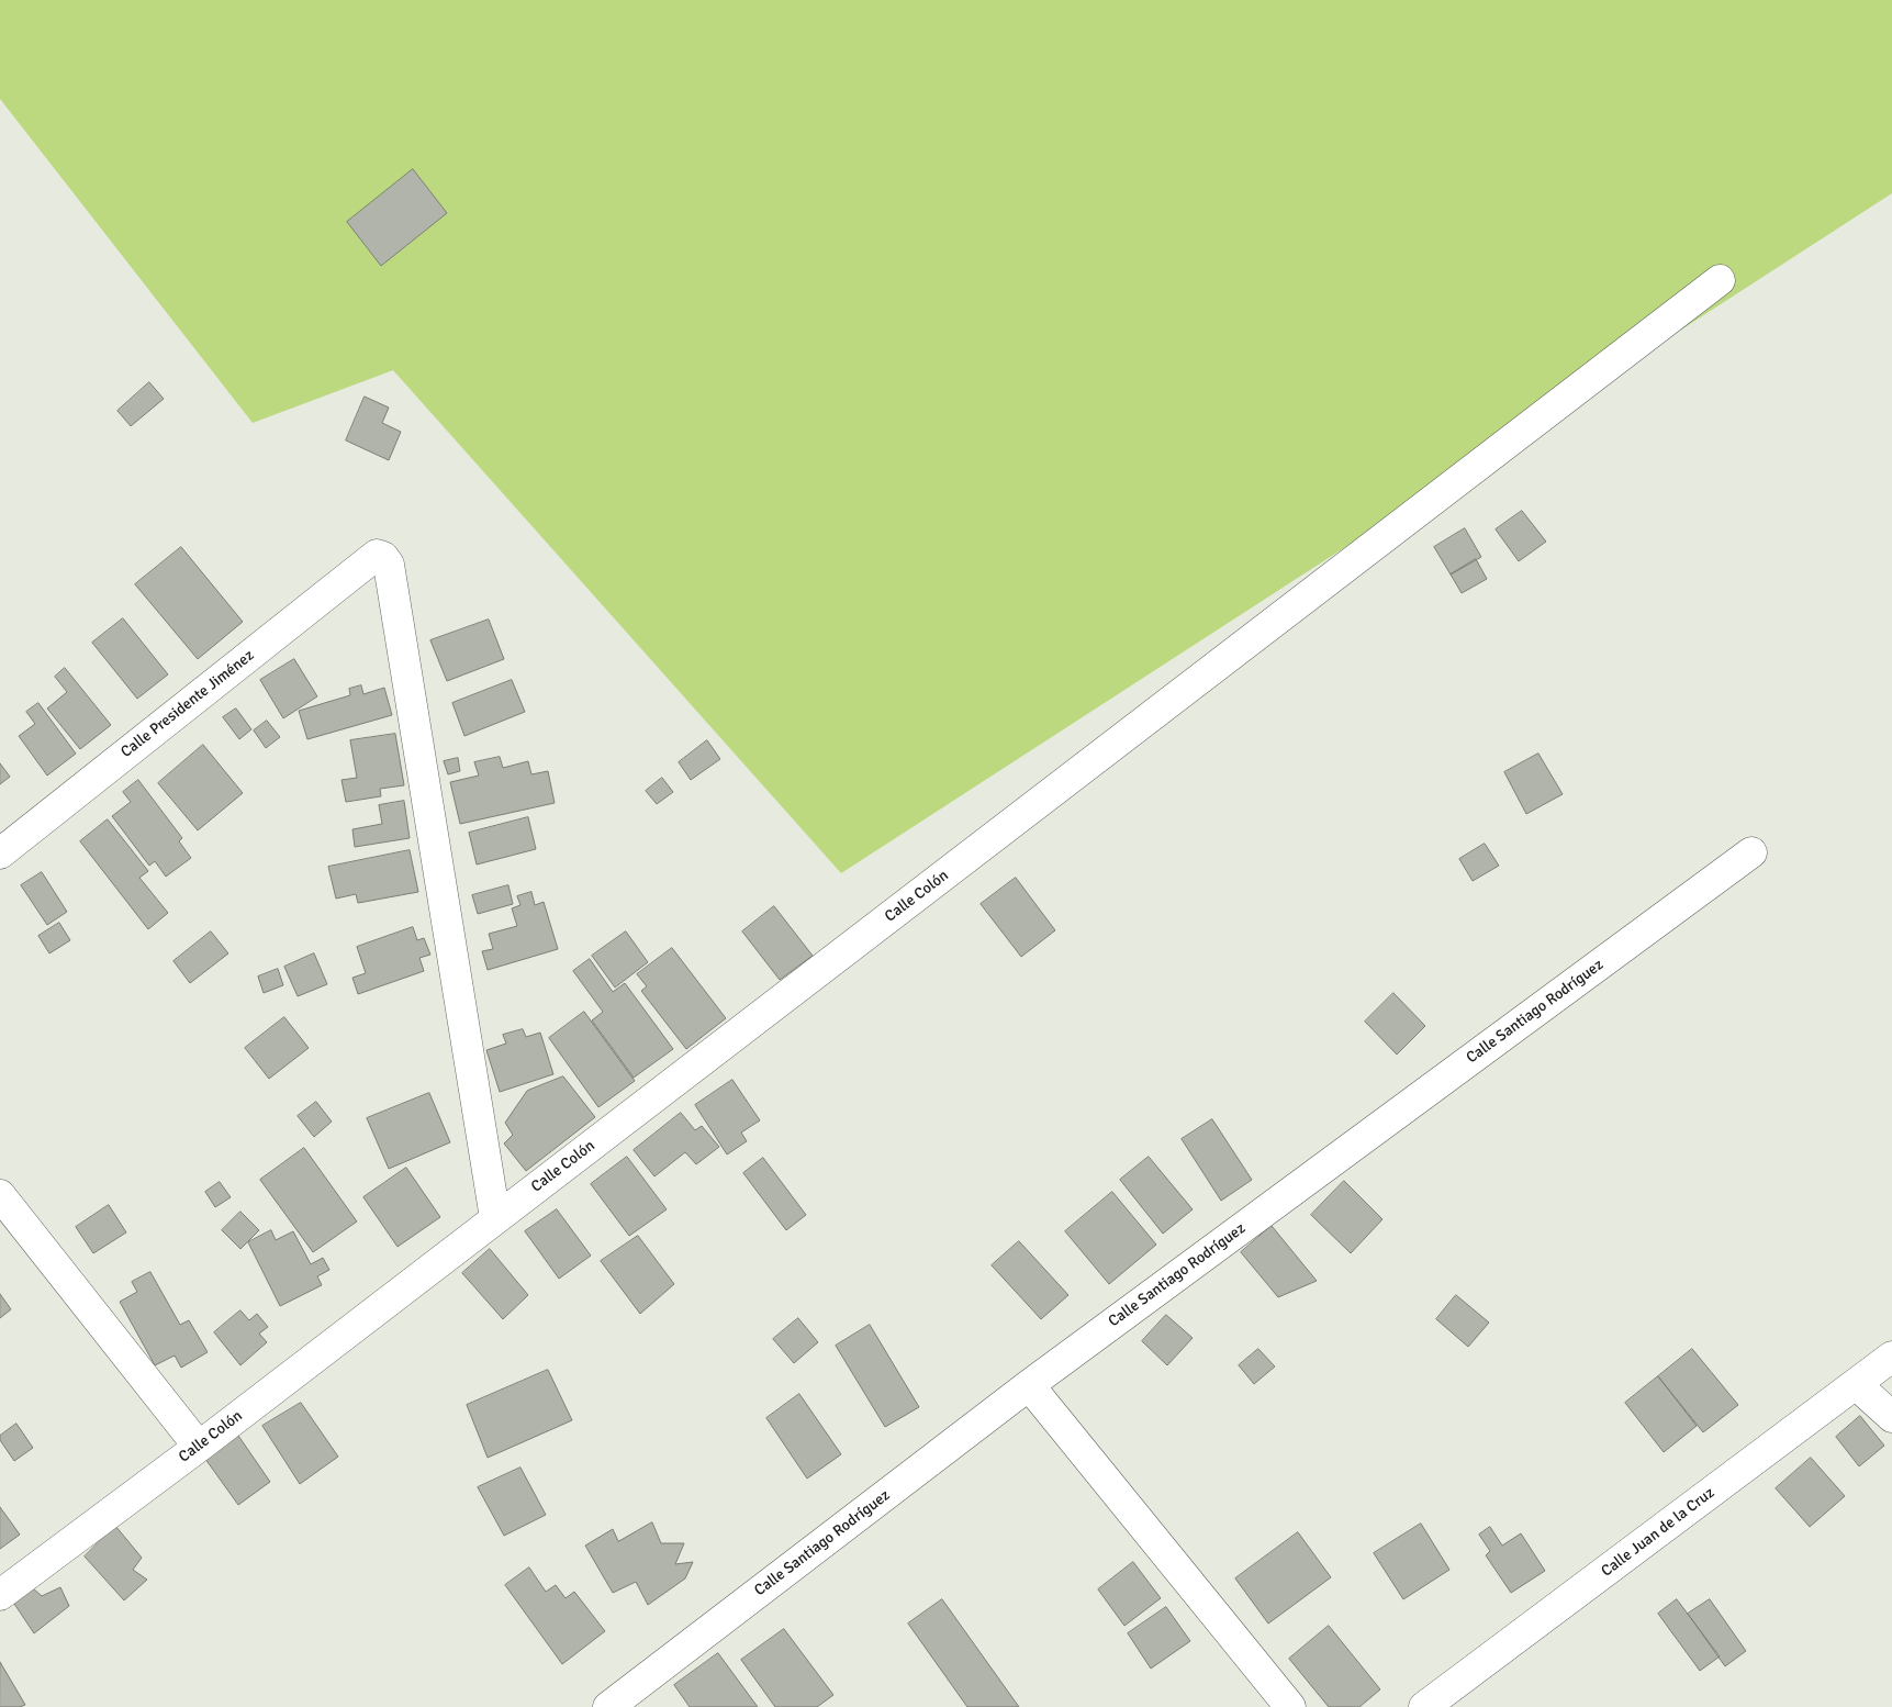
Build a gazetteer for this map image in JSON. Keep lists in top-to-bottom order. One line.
{"streets":{"street":["Calle Presidente Jiménez","Calle Colón","Calle Santiago Rodríguez","Calle Juan de la Cruz"]},"crossings":[["Calle Presidente Jiménez","Calle Colón"]]}
